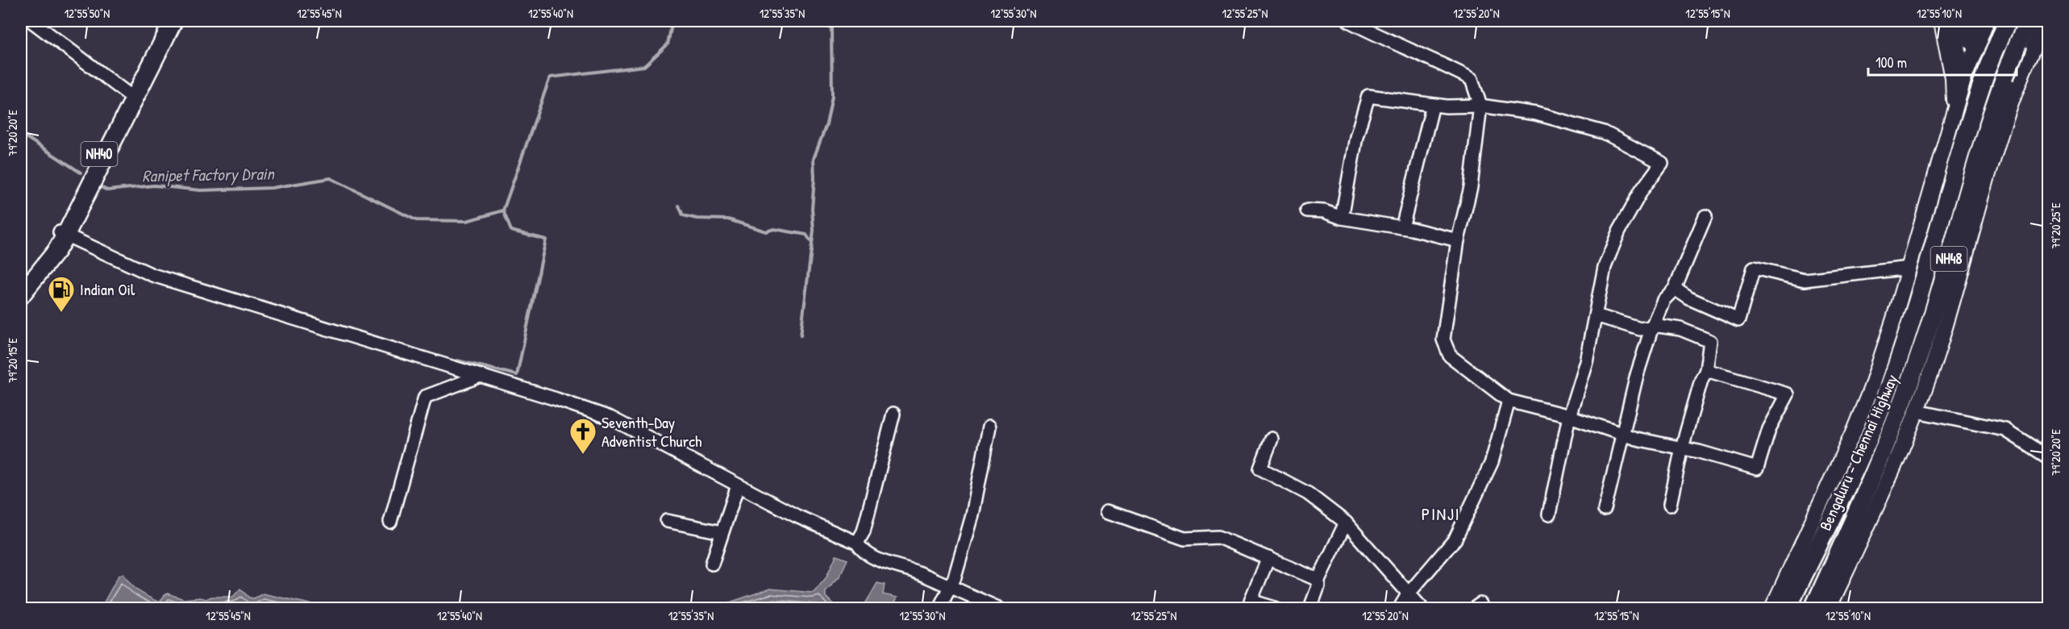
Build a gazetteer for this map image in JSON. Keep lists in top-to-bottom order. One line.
{"streets":{"highway":["NH40","NH48","Bengaluru - Chennai Highway"]},"districts":["PINJI"],"water":["Ranipet Factory Drain"],"places":{"fuel station":["Indian Oil"],"church":["Seventh-Day Adventist Church"]},"scale_bar":"100 m","coordinates":["12°55'50\"N","12°55'45\"N","12°55'40\"N","12°55'35\"N","12°55'30\"N","12°55'25\"N","12°55'20\"N","12°55'15\"N","12°55'10\"N","79°20'20\"E","79°20'25\"E","79°20'15\"E"]}
